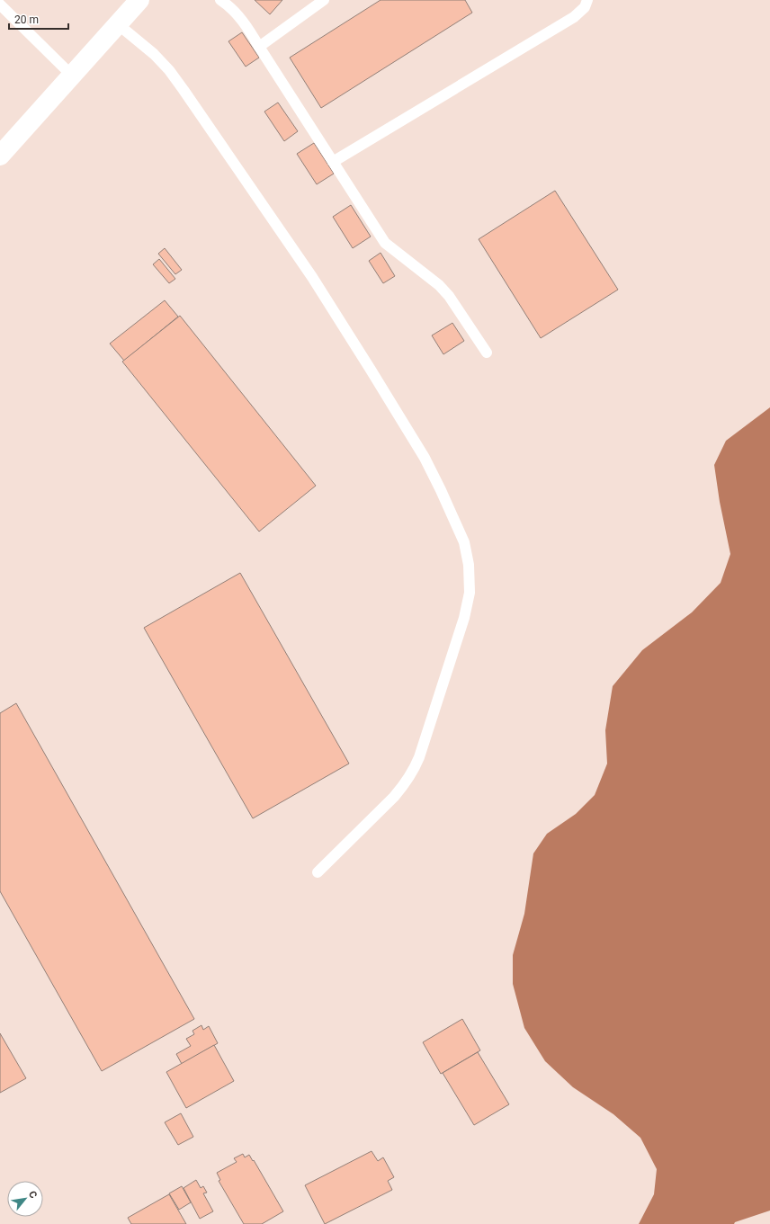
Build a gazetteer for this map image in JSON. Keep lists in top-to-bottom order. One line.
{"scale_bar":"20 m","north":"top right"}
